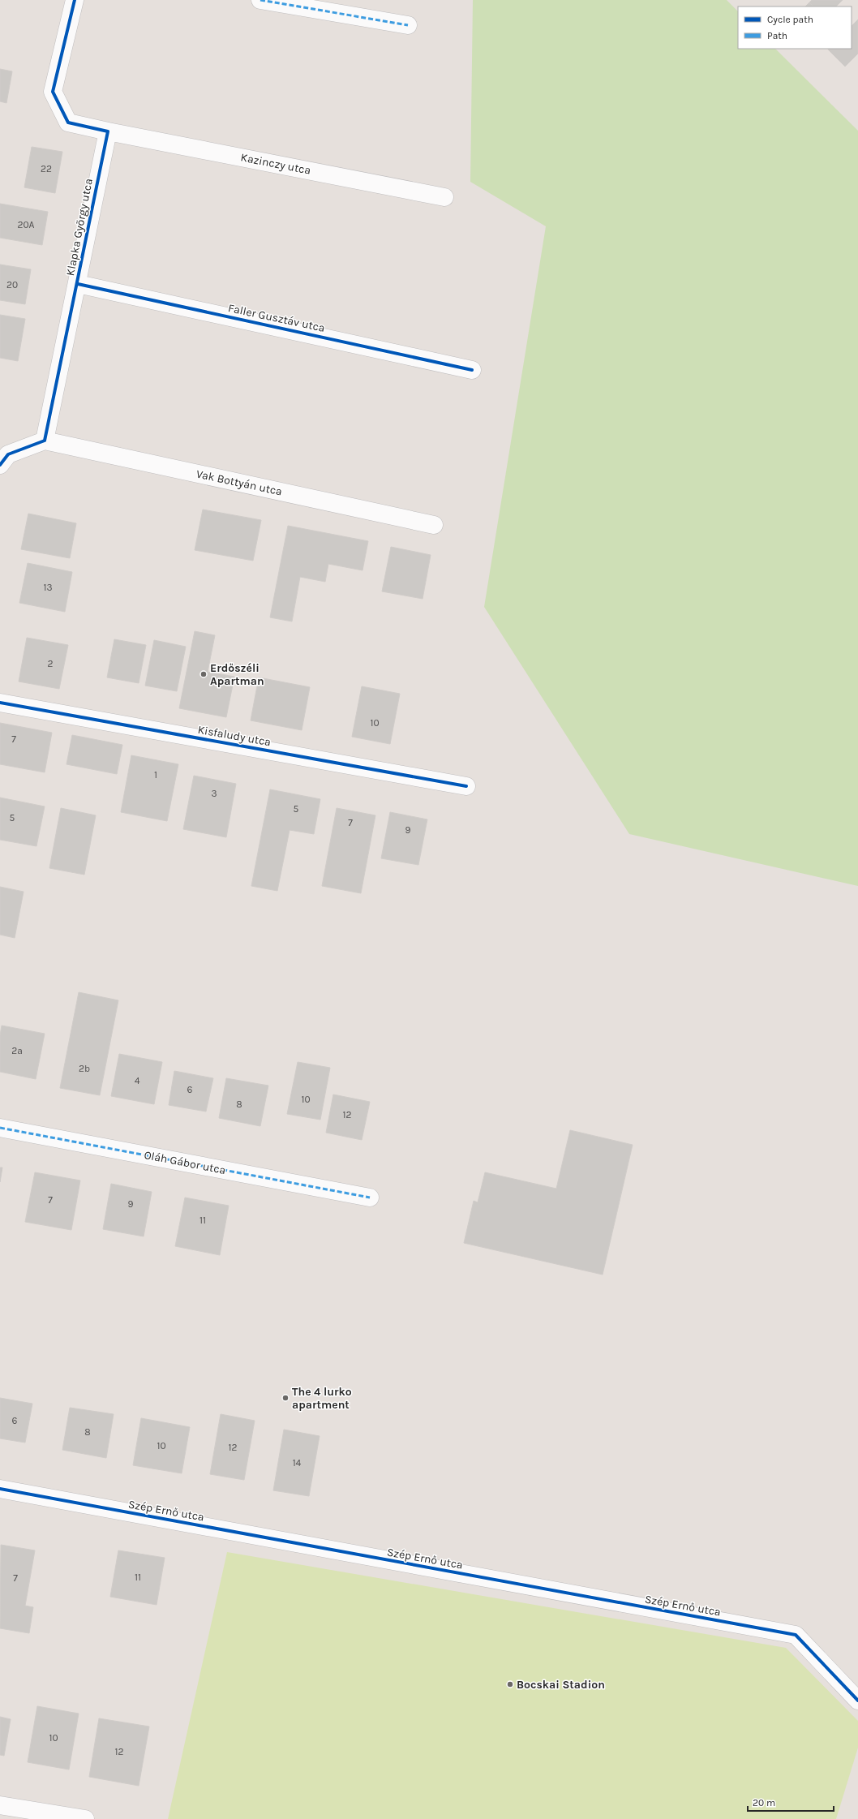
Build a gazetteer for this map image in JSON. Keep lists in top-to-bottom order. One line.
{"streets":{"street":["Kazinczy utca","Klapka György utca","Faller Gusztáv utca","Vak Bottyán utca","Kisfaludy utca","Oláh Gábor utca","Szép Ernő utca"]},"crossings":[["Kazinczy utca","Klapka György utca"],["Klapka György utca","Faller Gusztáv utca"],["Klapka György utca","Vak Bottyán utca"]],"places":["Erdőszéli Apartman","The 4 lurko apartment","Bocskai Stadion"],"house_numbers":["22","20A","20","13","2","10","7","1","3","5","5","7","9","2a","2b","4","6","10","8","12","7","9","11","6","8","10","12","14","11","7","10","12"],"legend":["Cycle path","Path"],"scale_bar":"20 m"}
